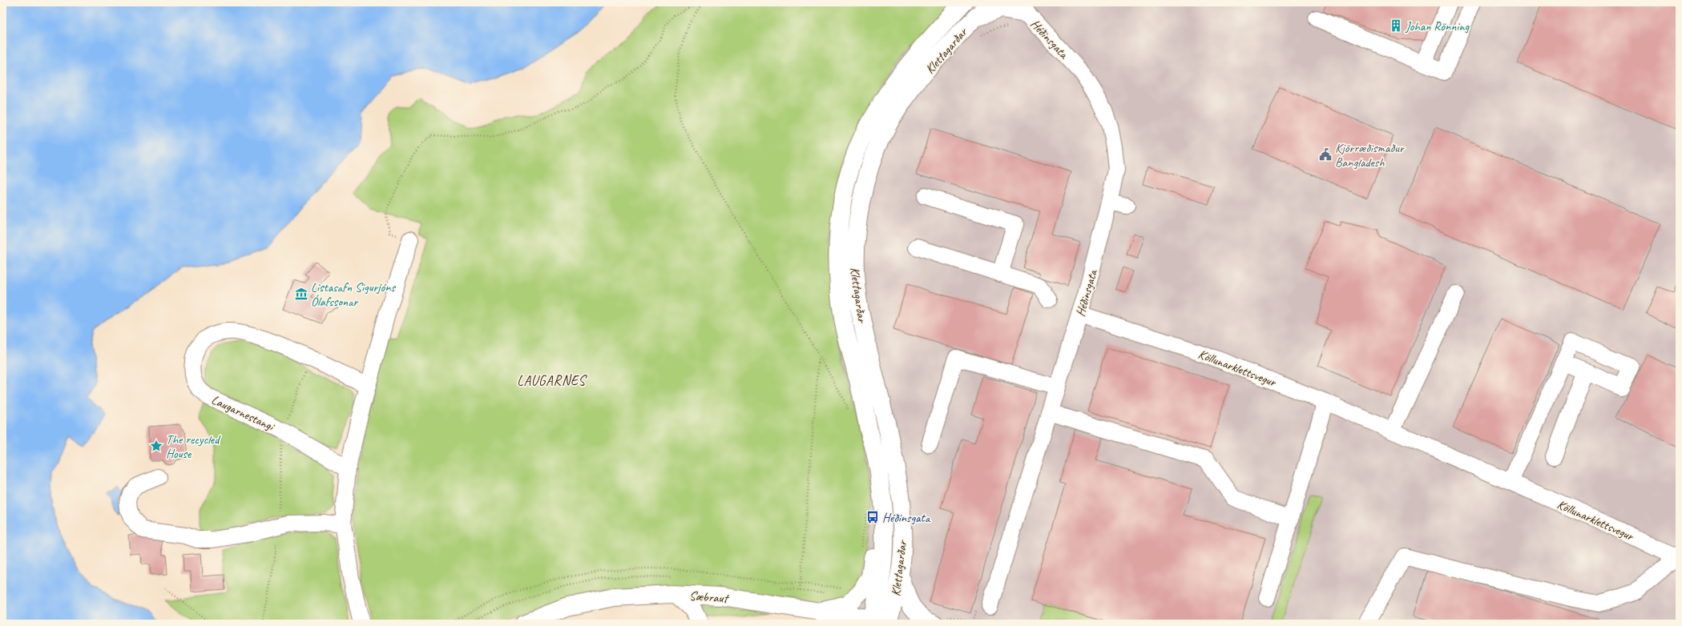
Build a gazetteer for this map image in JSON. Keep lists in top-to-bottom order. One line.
{"streets":{"main road":["Klettagarðar","Sæbraut"],"street":["Héðinsgata","Köllunarklettsvegur","Laugarnestangi"]},"crossings":[["Héðinsgata","Köllunarklettsvegur"],["Klettagarðar","Sæbraut"]],"districts":["LAUGARNES"],"places":{"building":["Johan Rönning"],"public building":["Kjörræðismaður Bangladesh"],"museum":["Listasafn Sigurjóns Ólafssonar"],"place":["The recycled House"],"bus stop":["Héðinsgata"]}}
